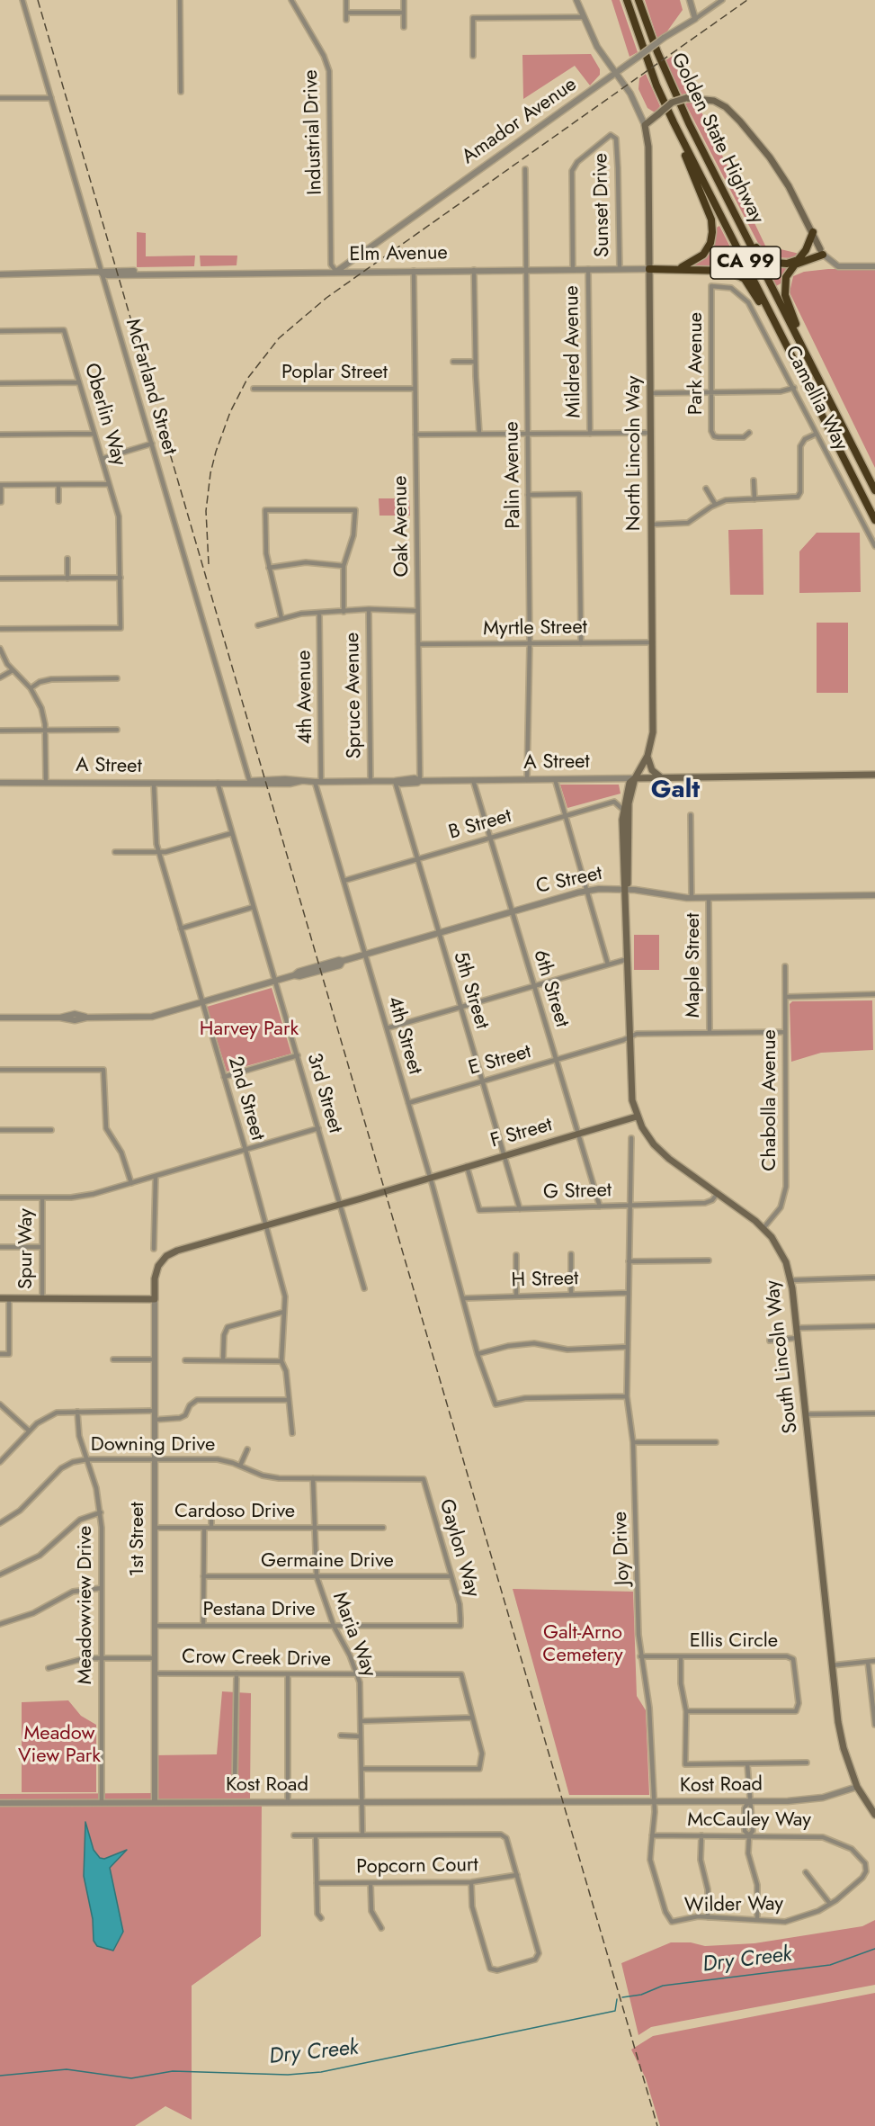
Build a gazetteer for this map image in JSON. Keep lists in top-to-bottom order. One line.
{"streets":{"highway":["Golden State Highway","CA 99"],"main road":["North Lincoln Way","A Street","F Street","South Lincoln Way","1st Street"],"street":["Amador Avenue","Industrial Drive","Sunset Drive","Elm Avenue","Mildred Avenue","Park Avenue","Poplar Street","McFarland Street","Camellia Way","Oberlin Way","Palin Avenue","Oak Avenue","Myrtle Street","Spruce Avenue","4th Avenue","B Street","C Street","Maple Street","6th Street","5th Street","4th Street","E Street","3rd Street","2nd Street","Chabolla Avenue","G Street","Spur Way","H Street","Downing Drive","Cardoso Drive","Gaylon Way","Joy Drive","Germaine Drive","Meadowview Drive","Pestana Drive","Maria Way","Ellis Circle","Crow Creek Drive","Kost Road","McCauley Way","Popcorn Court","Wilder Way"]},"crossings":[["Amador Avenue","Industrial Drive"],["Amador Avenue","Elm Avenue"],["Amador Avenue","North Lincoln Way"],["Industrial Drive","Elm Avenue"],["Sunset Drive","Elm Avenue"],["Elm Avenue","Mildred Avenue"],["Elm Avenue","McFarland Street"],["Elm Avenue","North Lincoln Way"],["Elm Avenue","Palin Avenue"],["Elm Avenue","Oak Avenue"],["Park Avenue","Camellia Way"],["Poplar Street","Oak Avenue"],["McFarland Street","A Street"],["North Lincoln Way","Myrtle Street"],["North Lincoln Way","A Street"],["North Lincoln Way","South Lincoln Way"],["Palin Avenue","Myrtle Street"],["Palin Avenue","A Street"],["Oak Avenue","Myrtle Street"],["Oak Avenue","A Street"],["Spruce Avenue","A Street"],["4th Avenue","A Street"],["4th Avenue","4th Street"],["A Street","6th Street"],["A Street","5th Street"],["A Street","4th Street"],["A Street","3rd Street"],["A Street","2nd Street"],["A Street","South Lincoln Way"],["B Street","6th Street"],["B Street","5th Street"],["B Street","4th Street"],["B Street","South Lincoln Way"],["C Street","Maple Street"],["C Street","6th Street"],["C Street","5th Street"],["C Street","4th Street"],["C Street","3rd Street"],["C Street","2nd Street"],["C Street","South Lincoln Way"],["Maple Street","E Street"],["6th Street","E Street"],["6th Street","F Street"],["6th Street","G Street"],["5th Street","E Street"],["5th Street","F Street"],["5th Street","G Street"],["4th Street","E Street"],["4th Street","F Street"],["4th Street","H Street"],["4th Street","Joy Drive"],["E Street","Chabolla Avenue"],["E Street","South Lincoln Way"],["3rd Street","F Street"],["2nd Street","F Street"],["Chabolla Avenue","South Lincoln Way"],["F Street","G Street"],["F Street","South Lincoln Way"],["F Street","1st Street"],["G Street","South Lincoln Way"],["G Street","Joy Drive"],["H Street","Joy Drive"],["South Lincoln Way","Kost Road"],["Downing Drive","1st Street"],["Downing Drive","Gaylon Way"],["Downing Drive","Meadowview Drive"],["Downing Drive","Maria Way"],["Cardoso Drive","1st Street"],["Cardoso Drive","Maria Way"],["1st Street","Pestana Drive"],["1st Street","Crow Creek Drive"],["1st Street","Kost Road"],["Gaylon Way","Germaine Drive"],["Gaylon Way","Pestana Drive"],["Joy Drive","Ellis Circle"],["Joy Drive","Kost Road"],["Joy Drive","Wilder Way"],["Germaine Drive","Maria Way"],["Meadowview Drive","Kost Road"],["Pestana Drive","Maria Way"],["Maria Way","Crow Creek Drive"],["Maria Way","Kost Road"],["Kost Road","Wilder Way"],["McCauley Way","Wilder Way"]],"districts":["Galt"],"water":["Dry Creek"],"parks":["Harvey Park","Galt-Arno Cemetery","Meadow View Park"]}
